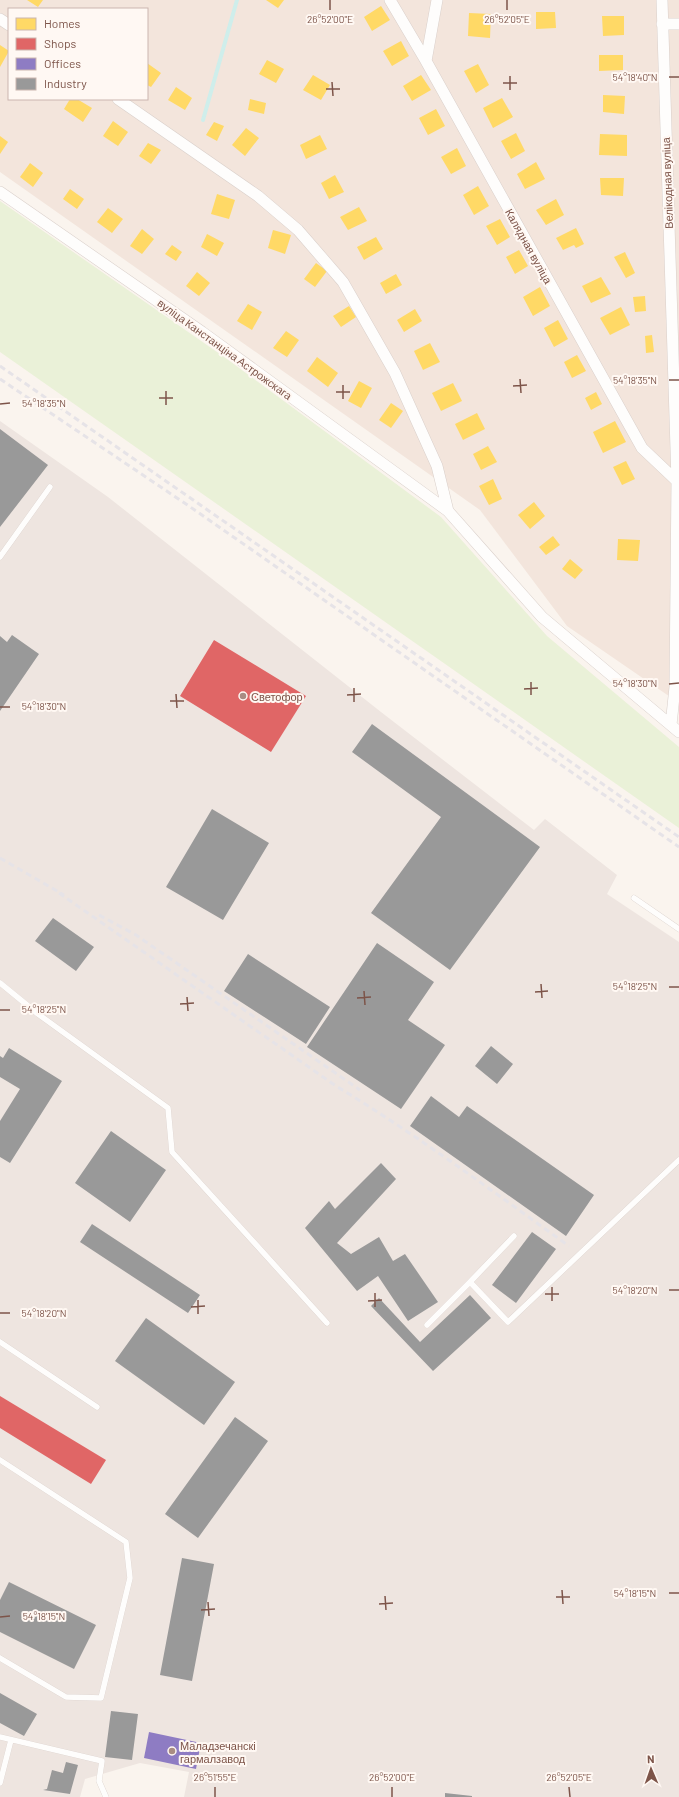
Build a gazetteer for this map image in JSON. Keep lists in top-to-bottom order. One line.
{"streets":{"street":["Велікодная вуліца","Калядная вуліца","вуліца Канстанціна Астрожскага"]},"crossings":[["Велікодная вуліца","Калядная вуліца"],["Велікодная вуліца","вуліца Канстанціна Астрожскага"]],"places":["Светофор","Маладзечанскі гармалзавод"],"legend":["Homes","Shops","Offices","Industry"],"north":"top","coordinates":["26°52'00\"E","26°52'05\"E","54°18'40\"N","54°18'35\"N","54°18'30\"N","54°18'25\"N","54°18'20\"N","54°18'15\"N","26°51'55\"E"]}
